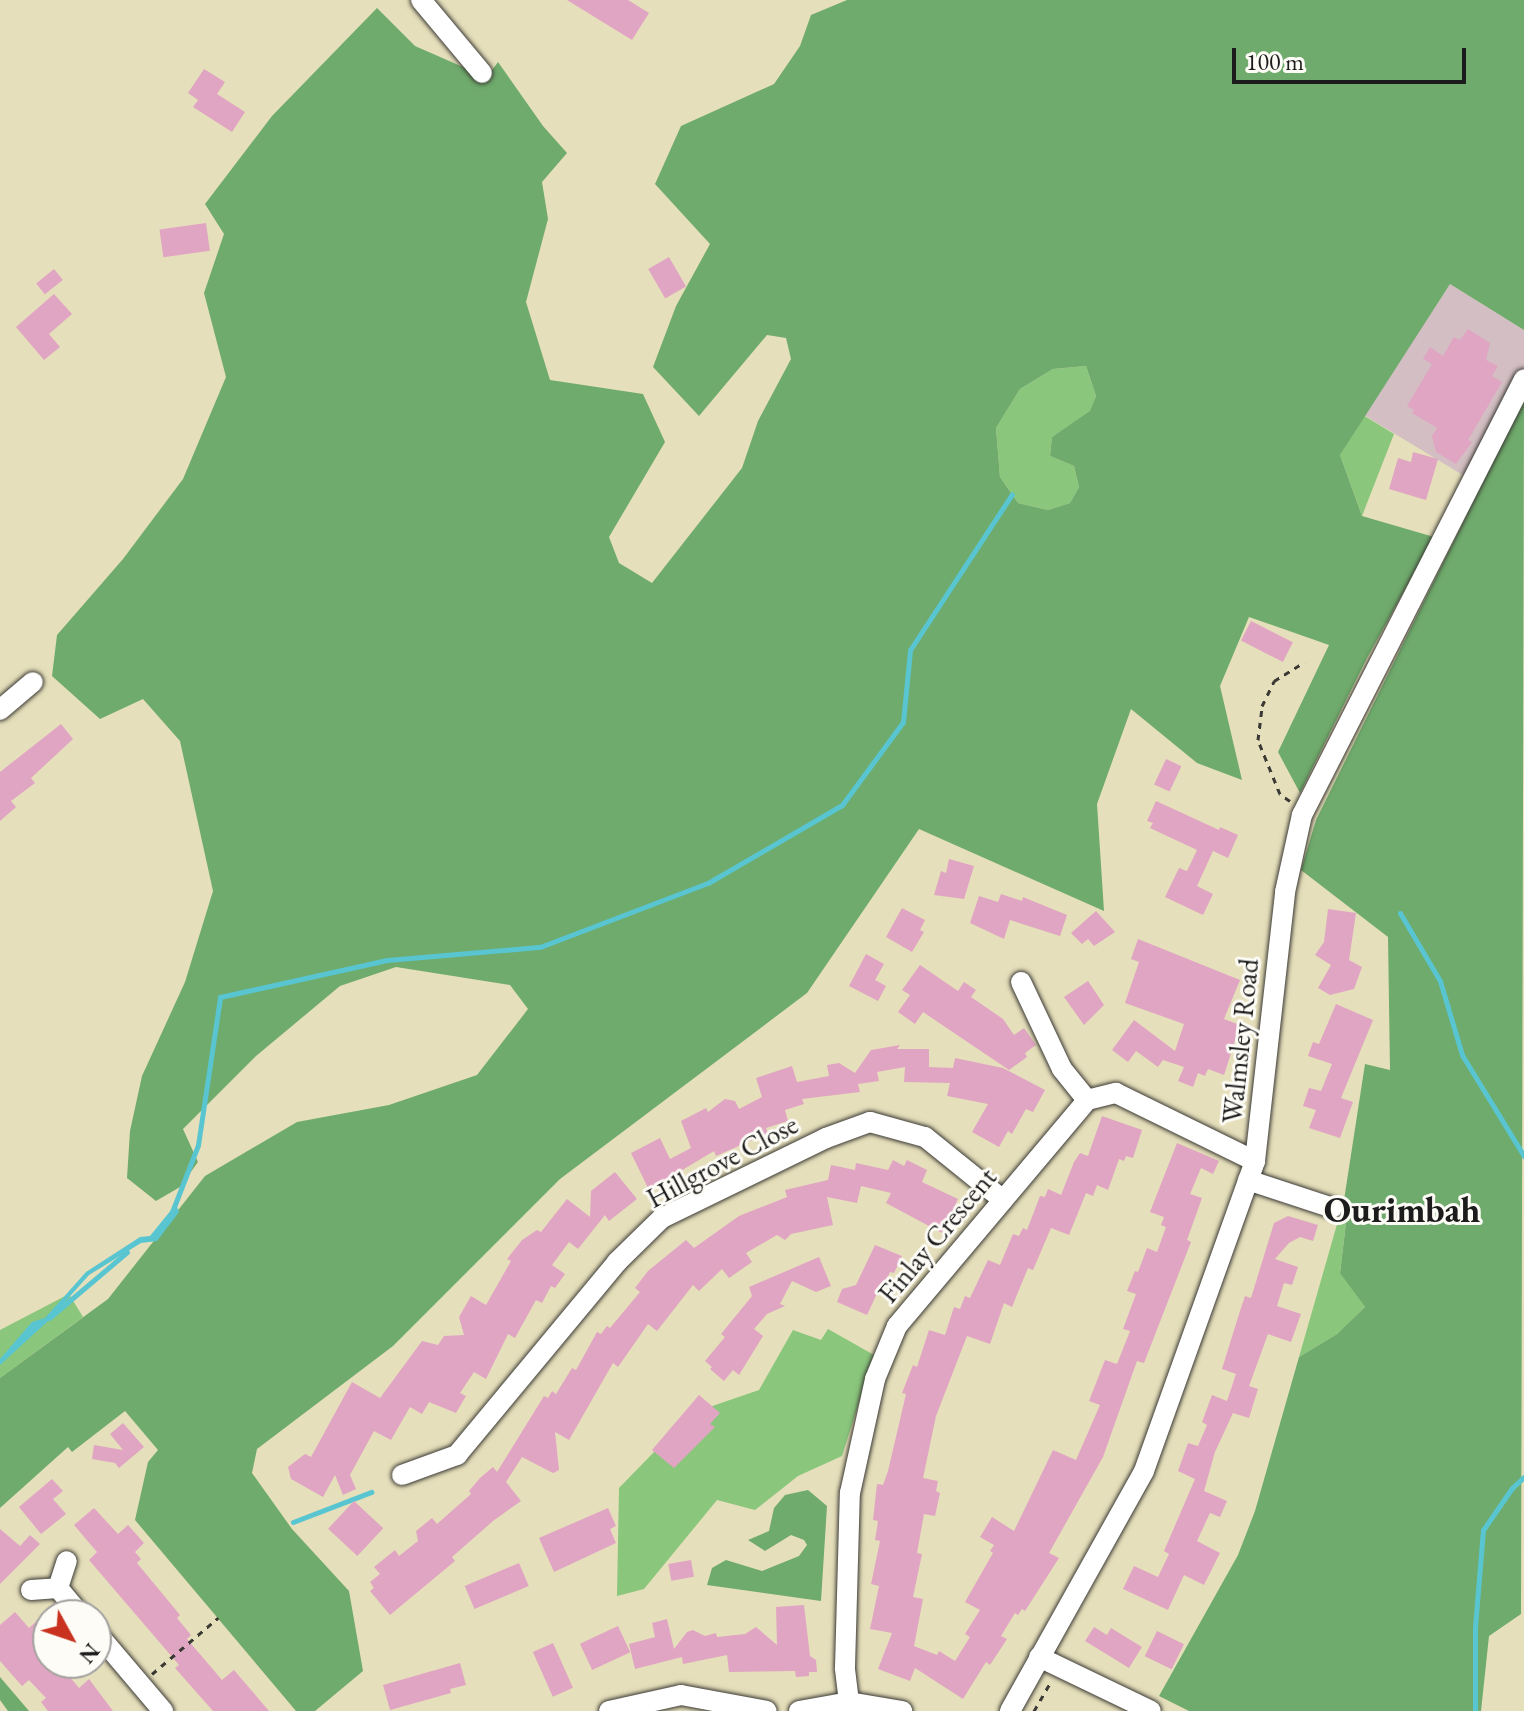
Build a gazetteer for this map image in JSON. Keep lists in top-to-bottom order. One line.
{"streets":{"street":["Walmsley Road","Hillgrove Close","Finlay Crescent"]},"crossings":[["Hillgrove Close","Finlay Crescent"]],"districts":["Ourimbah"],"scale_bar":"100 m","north":"bottom right"}
